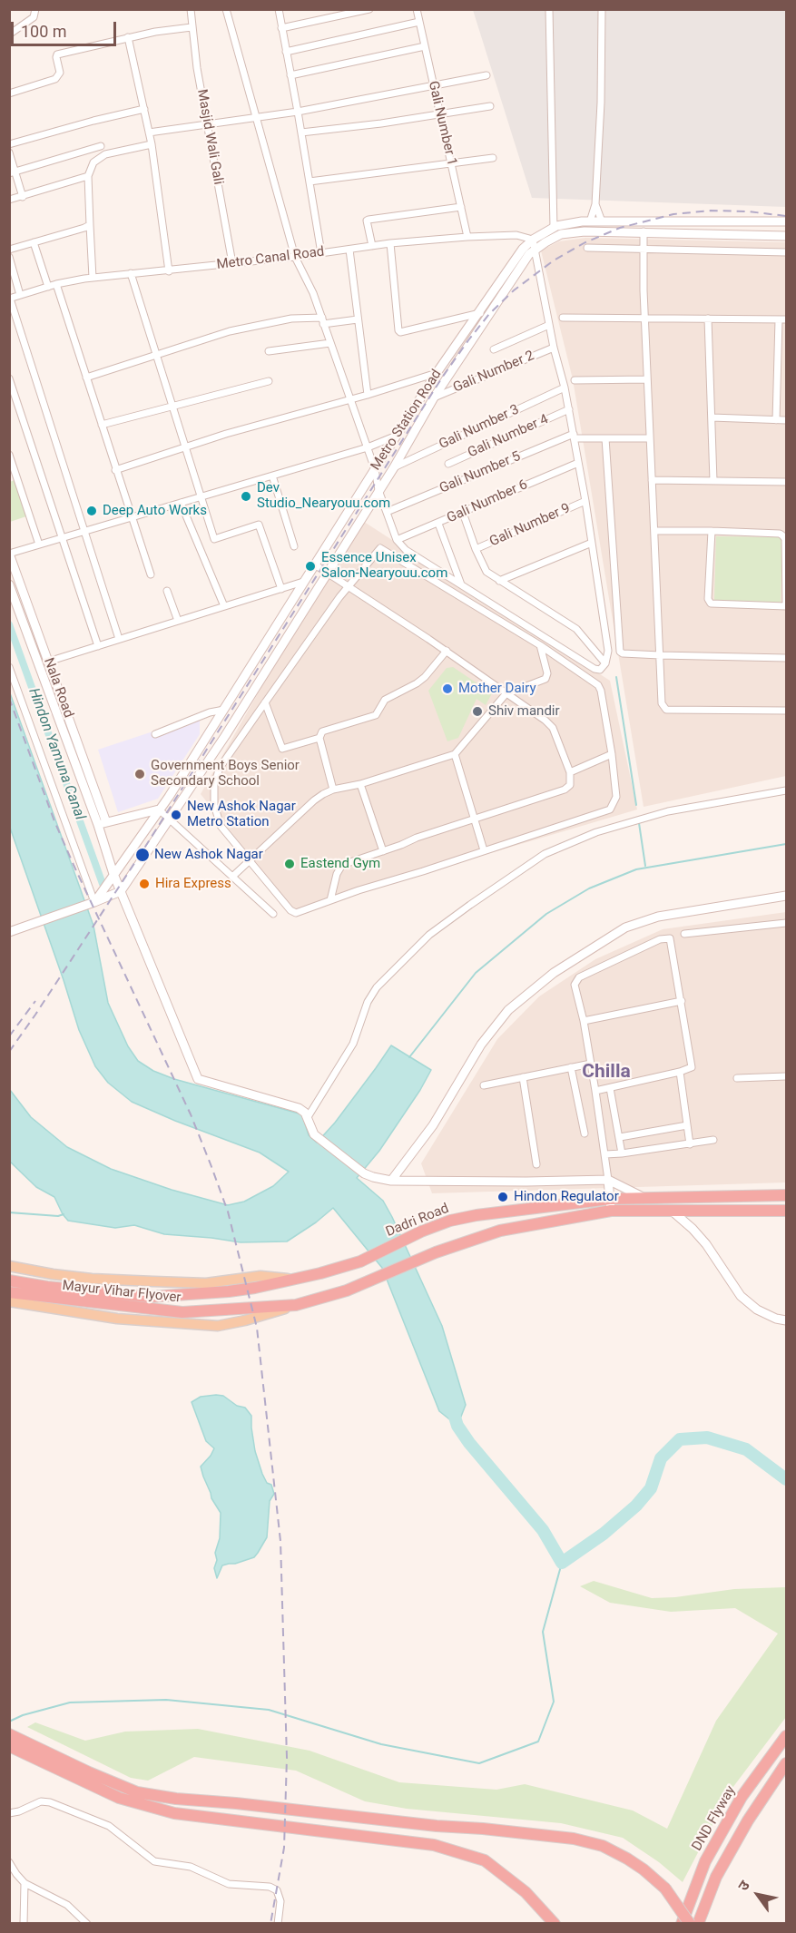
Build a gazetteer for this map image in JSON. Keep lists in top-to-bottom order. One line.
{"streets":{"highway":["Dadri Road","Mayur Vihar Flyover","DND Flyway"],"street":["Gali Number 1","Masjid Wali Gali","Metro Canal Road","Gali Number 2","Metro Station Road","Gali Number 3","Gali Number 4","Gali Number 5","Gali Number 6","Gali Number 9","Nala Road"]},"crossings":[["Gali Number 1","Metro Canal Road"],["Masjid Wali Gali","Metro Canal Road"],["Metro Canal Road","Metro Station Road"],["Gali Number 2","Metro Station Road"],["Metro Station Road","Gali Number 3"],["Dadri Road","Mayur Vihar Flyover"]],"districts":["Chilla"],"water":["Hindon Yamuna Canal"],"places":["Dev Studio_Nearyouu.com","Deep Auto Works","Essence Unisex Salon-Nearyouu.com","Mother Dairy","Shiv mandir","Government Boys Senior Secondary School","New Ashok Nagar Metro Station","New Ashok Nagar","Eastend Gym","Hira Express","Hindon Regulator"],"scale_bar":"100 m","north":"top left"}
